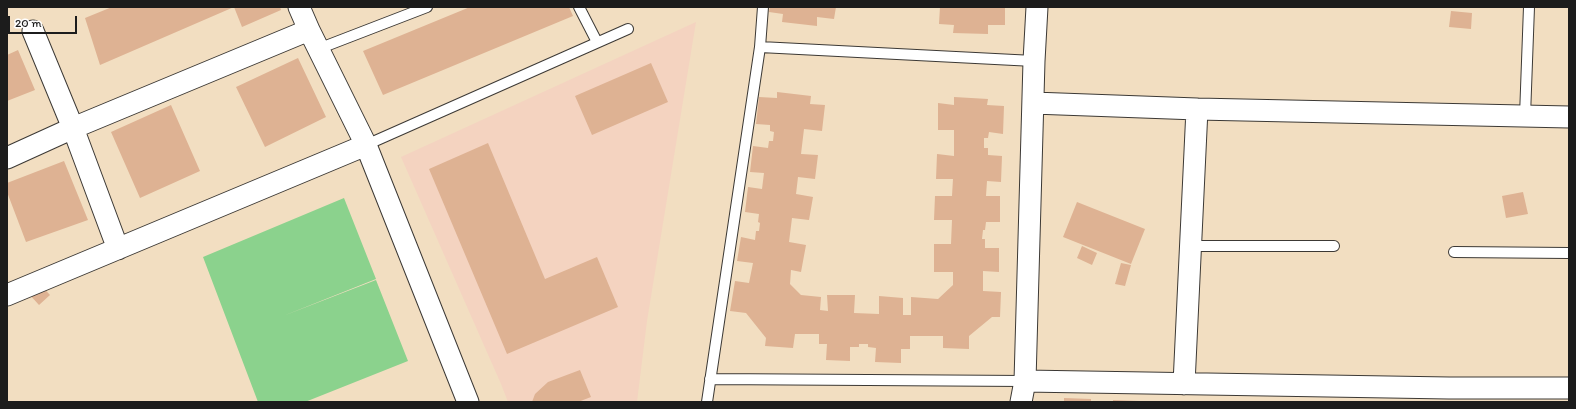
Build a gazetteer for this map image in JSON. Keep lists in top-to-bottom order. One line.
{"scale_bar":"20 m"}
